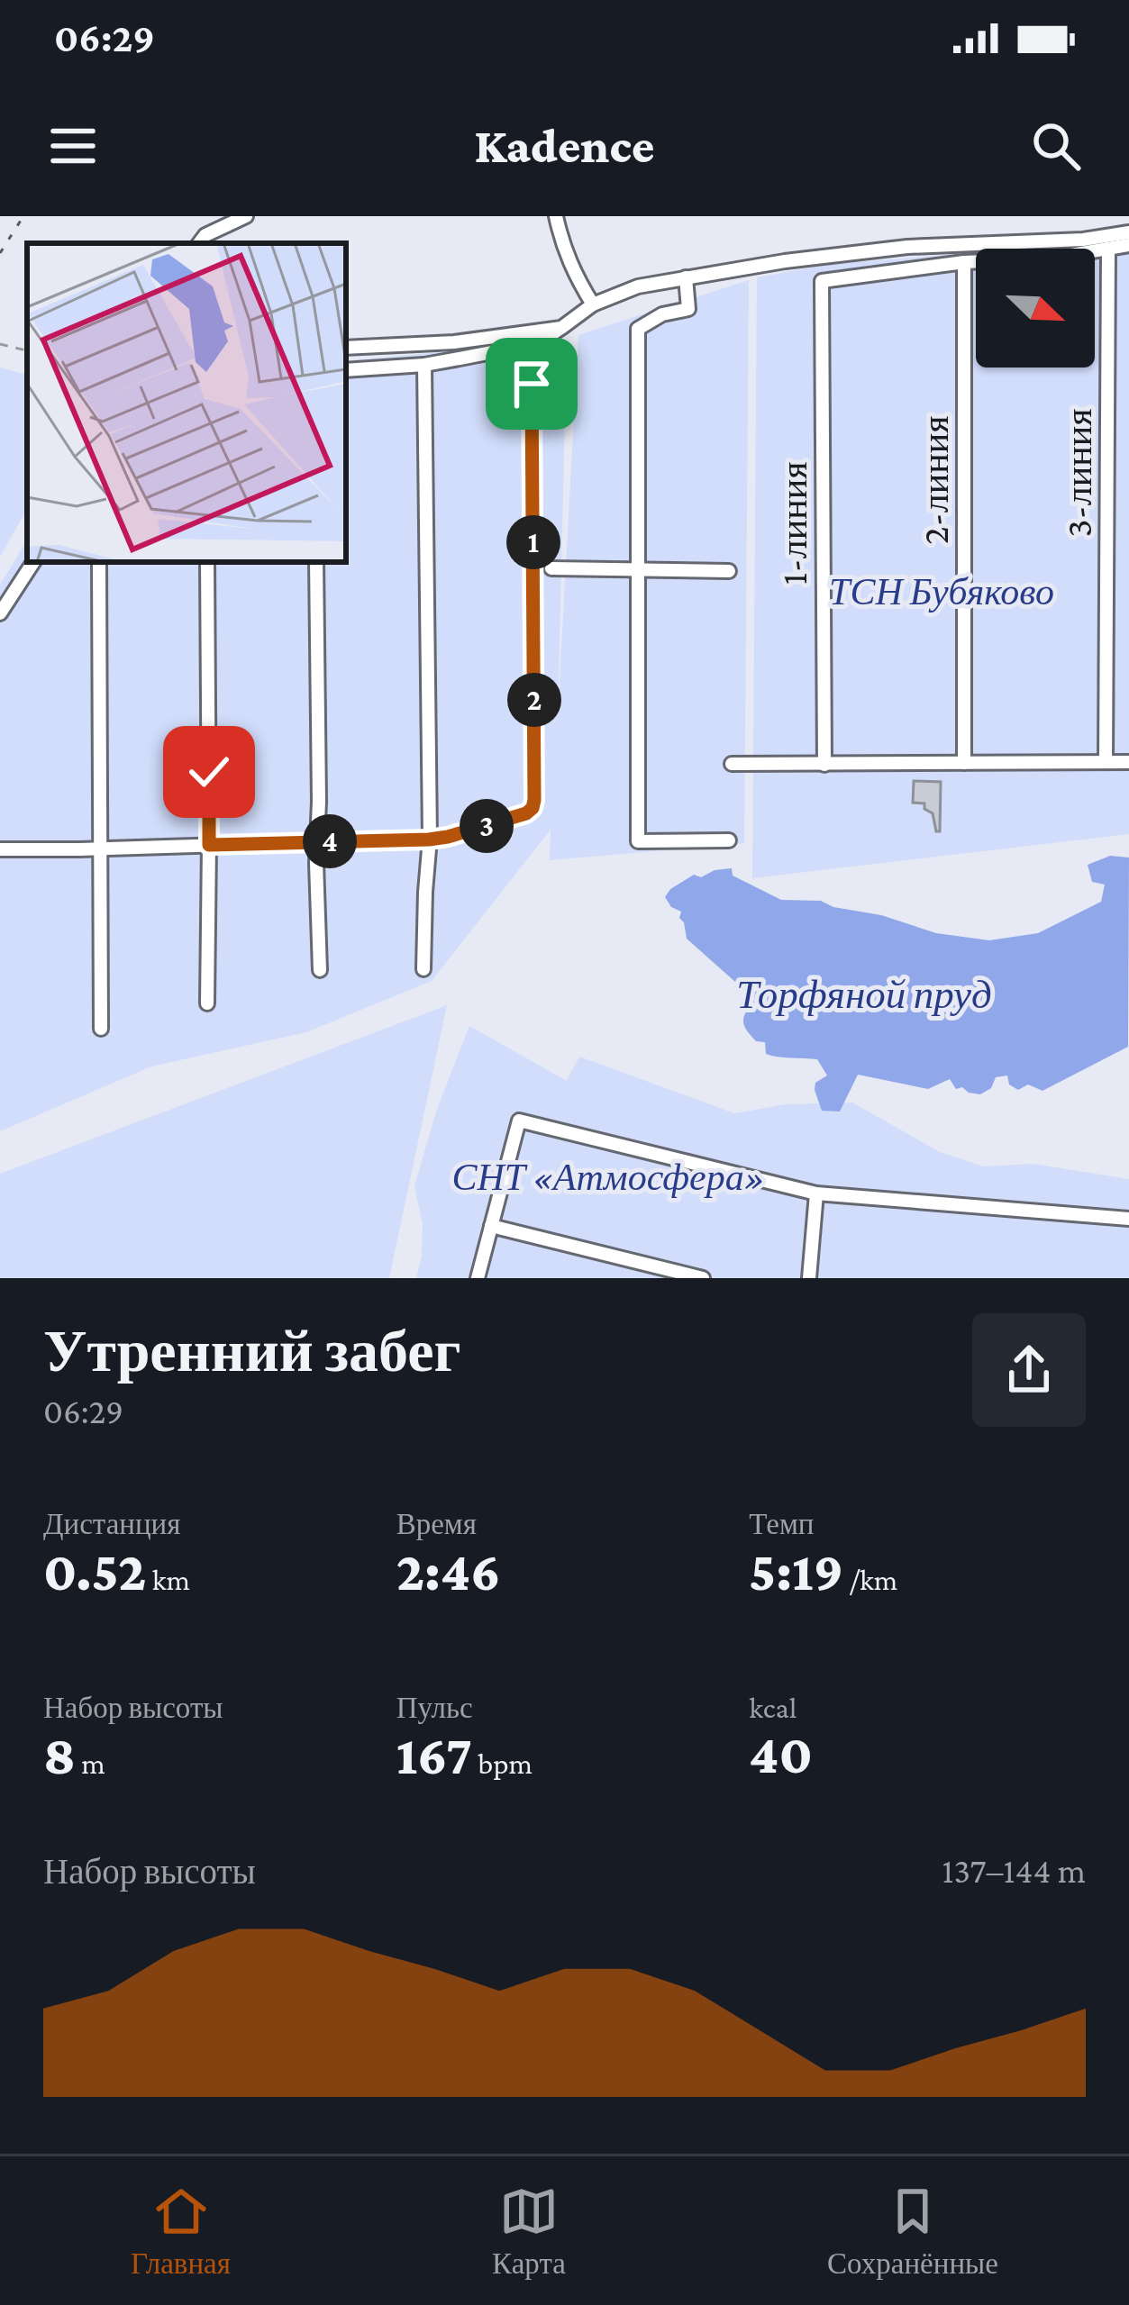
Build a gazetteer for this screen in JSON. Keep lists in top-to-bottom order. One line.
{"streets":{"street":["3-линия","2-линия","1-линия"]},"crossings":[["2-линия","1-линия"]],"water":["Торфяной пруд"],"parks":["ТСН Бубяково","СНТ «Атмосфера»"],"north":"bottom right","page":{"status":"06:29","header":"Kadence","pins":["1","2","3","4"],"heading":["Утренний забег","06:29"],"stats":[["Дистанция","0.52 km"],["Время","2:46"],["Темп","5:19 /km"],["Набор высоты","8 m"],["Пульс","167 bpm"],["kcal","40"]],"chart":["Набор высоты","137–144 m"],"tabs":["Главная","Карта","Сохранённые"]}}
